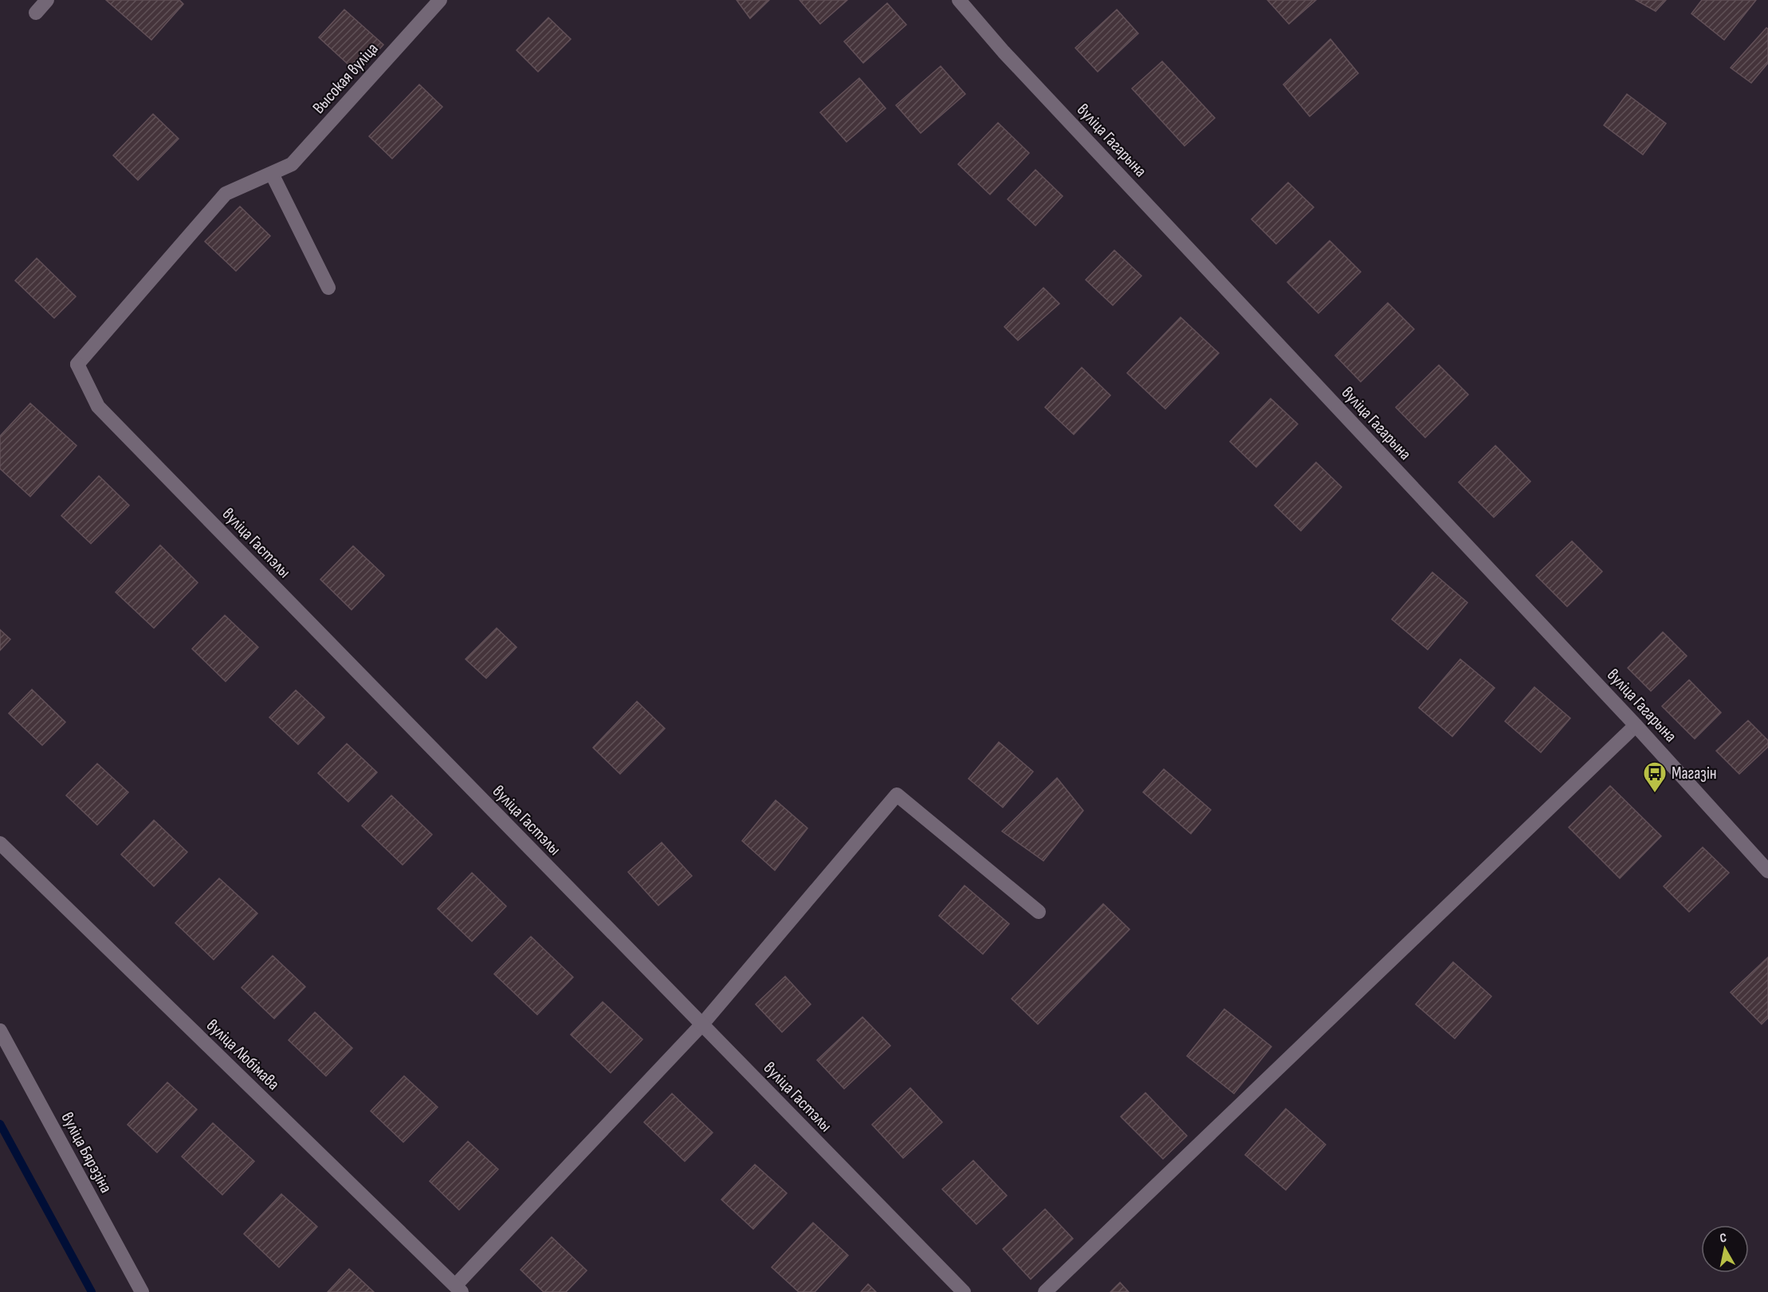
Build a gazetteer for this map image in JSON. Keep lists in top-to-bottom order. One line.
{"streets":{"street":["Высокая вуліца","вуліца Гагарына","вуліца Гастэлы","вуліца Любімава","вуліца Бярэзіна"]},"crossings":[["Высокая вуліца","вуліца Гастэлы"]],"places":{"bus stop":["Магазін"]},"north":"top"}
